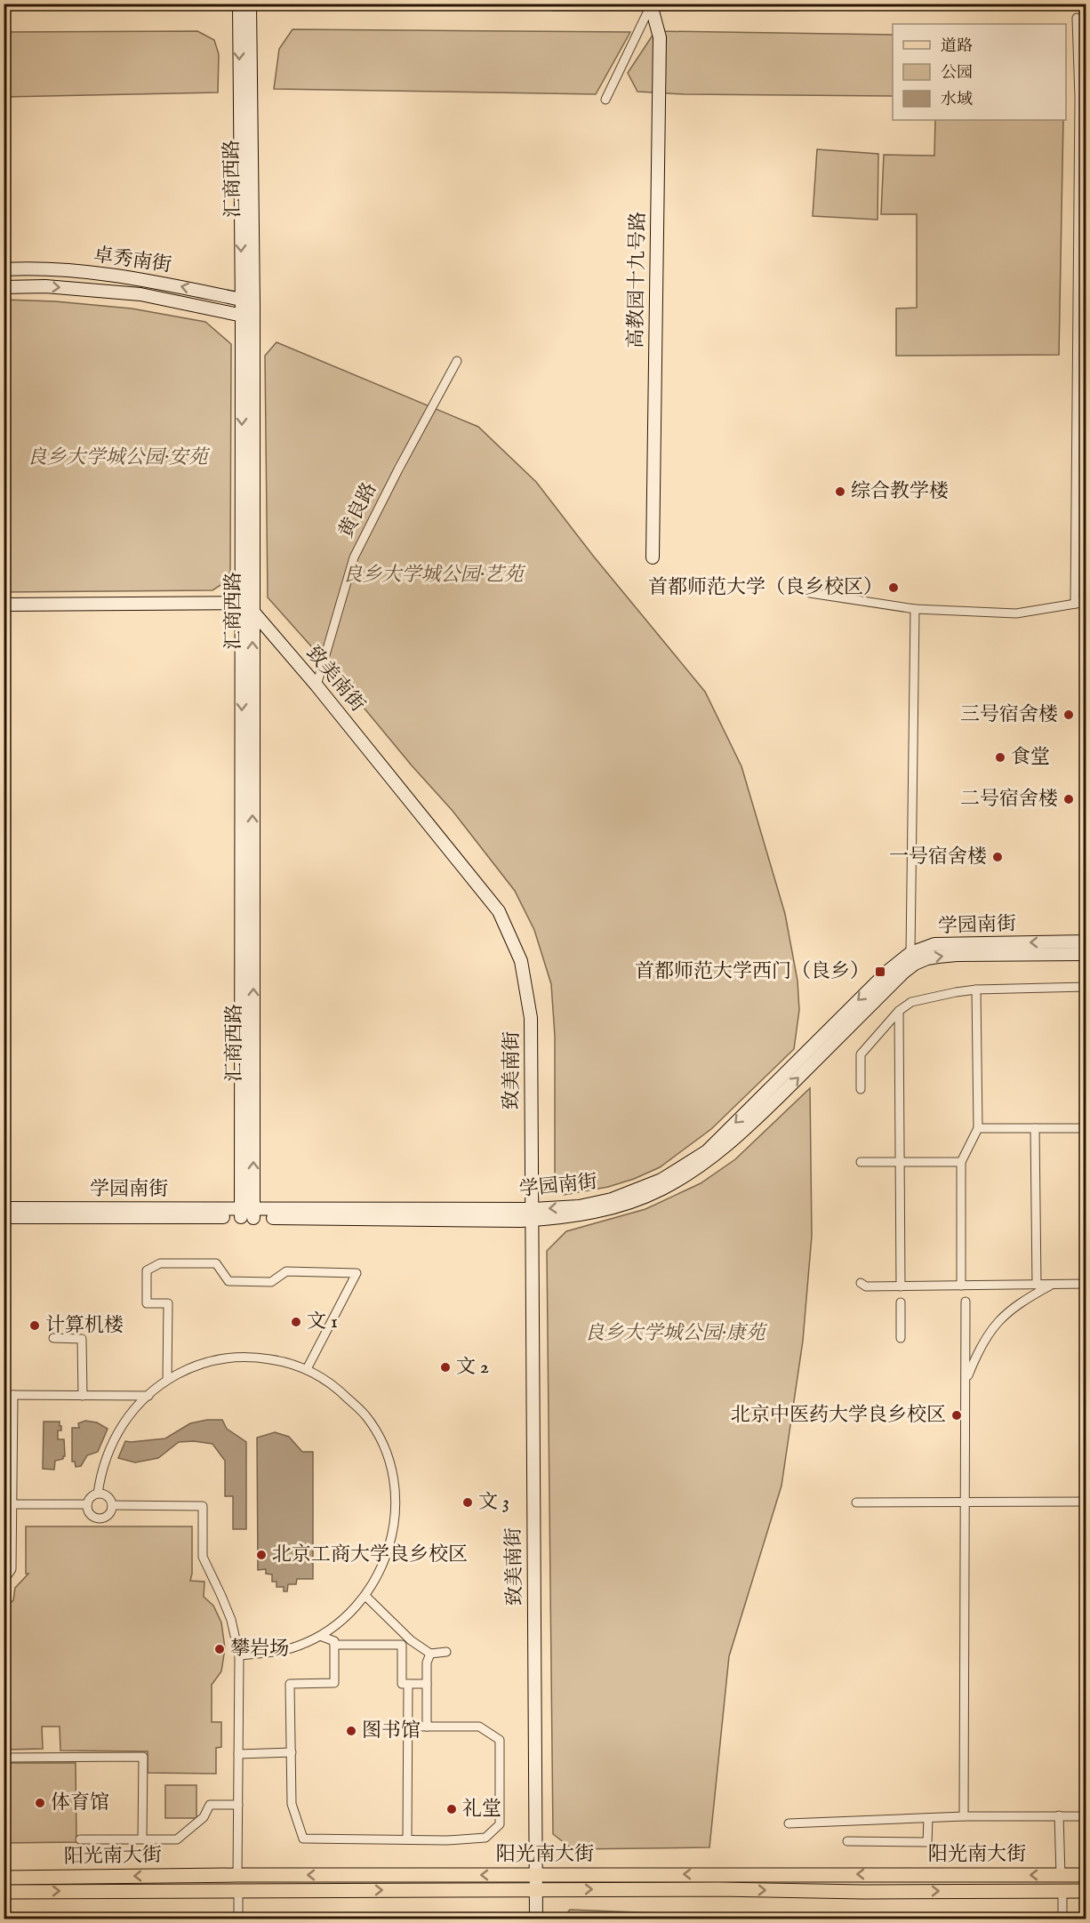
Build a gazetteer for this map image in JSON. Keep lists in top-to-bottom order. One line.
{"streets":{"main road":["阳光南大街"],"street":["汇商西路","卓秀南街","高教园十九号路","黄良路","致美南街","学园南街"]},"crossings":[["汇商西路","卓秀南街"],["汇商西路","致美南街"],["汇商西路","学园南街"],["黄良路","致美南街"],["致美南街","学园南街"],["致美南街","阳光南大街"]],"parks":["良乡大学城公园·安苑","良乡大学城公园·艺苑","良乡大学城公园·康苑"],"places":{"other":["综合教学楼","首都师范大学（良乡校区）","三号宿舍楼","食堂","二号宿舍楼","一号宿舍楼","文 1","计算机楼","文 2","北京中医药大学良乡校区","文 3","北京工商大学良乡校区","攀岩场","图书馆","体育馆","礼堂"],"transit":["首都师范大学西门（良乡）"]},"legend":["道路","公园","水域"]}
